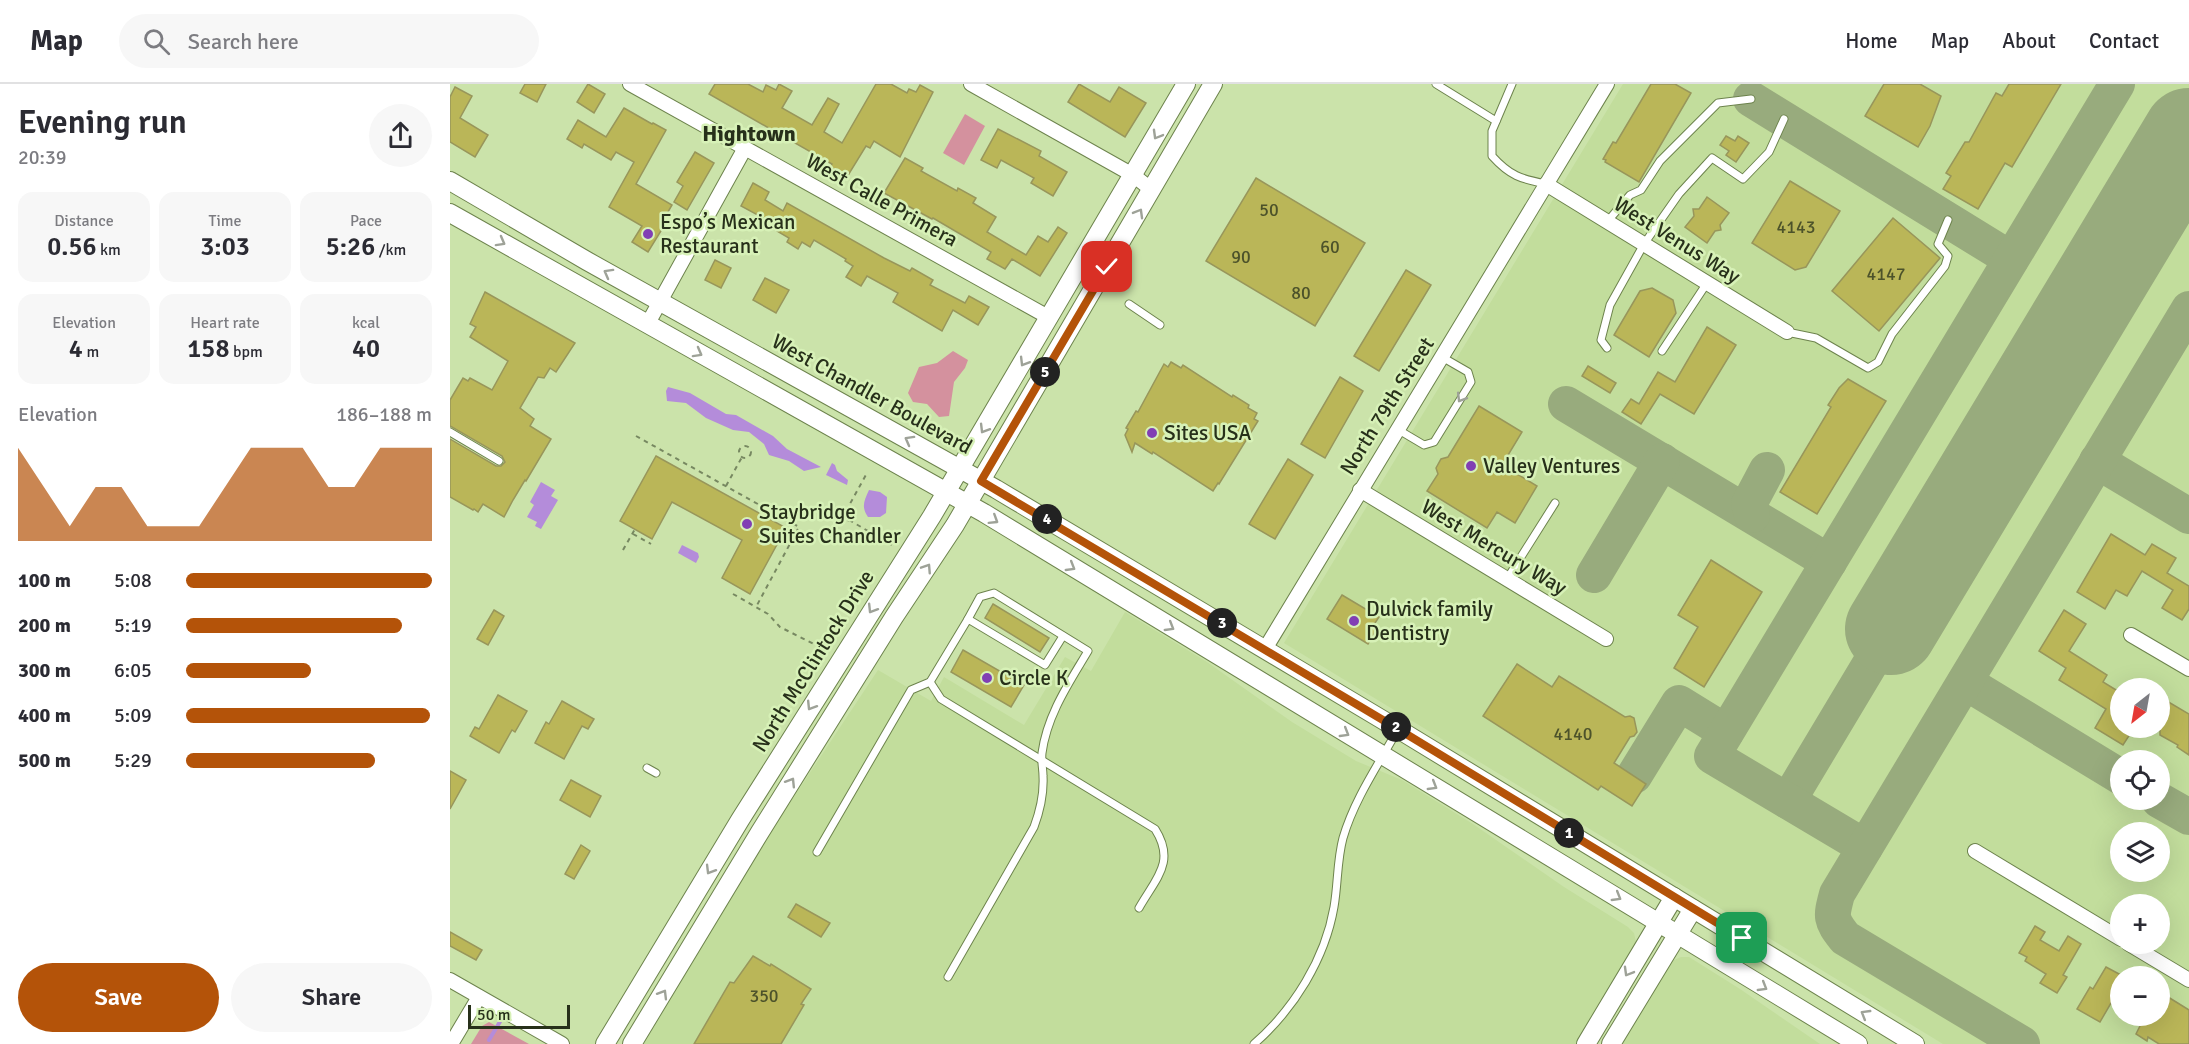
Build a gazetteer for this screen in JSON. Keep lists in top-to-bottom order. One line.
{"streets":{"main road":["West Chandler Boulevard","North McClintock Drive"],"street":["West Calle Primera","West Venus Way","North 79th Street","West Mercury Way"]},"crossings":[["West Calle Primera","North McClintock Drive"],["West Venus Way","North 79th Street"],["West Chandler Boulevard","North 79th Street"],["West Chandler Boulevard","North McClintock Drive"],["North 79th Street","West Mercury Way"]],"districts":["Hightown"],"places":["Espo’s Mexican Restaurant","Sites USA","Valley Ventures","Staybridge Suites Chandler","Dulvick family Dentistry","Circle K"],"house_numbers":["50","4143","60","90","4147","80","4140","350"],"scale_bar":"50 m","north":"bottom left","page":{"header":"Map","search":"Search here","nav":["Home","Map","About","Contact"],"heading":["Evening run","20:39"],"stats":[["Distance","0.56 km"],["Time","3:03"],["Pace","5:26 /km"],["Elevation","4 m"],["Heart rate","158 bpm"],["kcal","40"]],"pins":["5","4","3","2","1"],"chart":["Elevation","186–188 m"],"list":[{"name":"100 m","note":"5:08"},{"name":"200 m","note":"5:19"},{"name":"300 m","note":"6:05"},{"name":"400 m","note":"5:09"},{"name":"500 m","note":"5:29"}],"map_buttons":["+","−"],"buttons":["Save","Share"],"scale":"50 m"}}
